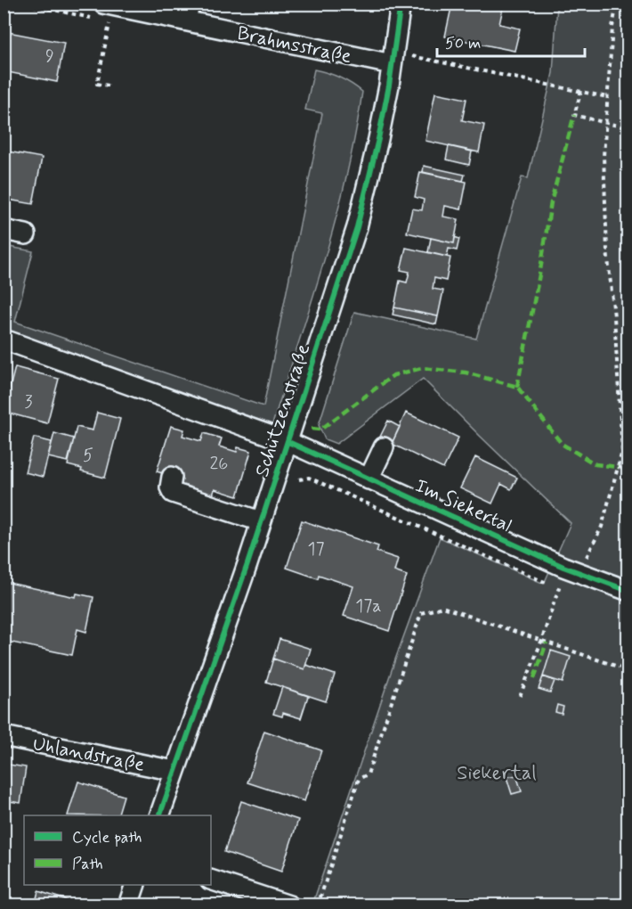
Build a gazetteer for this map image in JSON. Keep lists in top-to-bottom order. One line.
{"streets":{"street":["Brahmsstraße","Schützenstraße","Im Siekertal","Uhlandstraße"]},"crossings":[["Brahmsstraße","Schützenstraße"],["Schützenstraße","Im Siekertal"],["Schützenstraße","Uhlandstraße"]],"parks":["Siekertal"],"house_numbers":["9","3","5","26","17","17a"],"legend":["Cycle path","Path"],"scale_bar":"50 m"}
